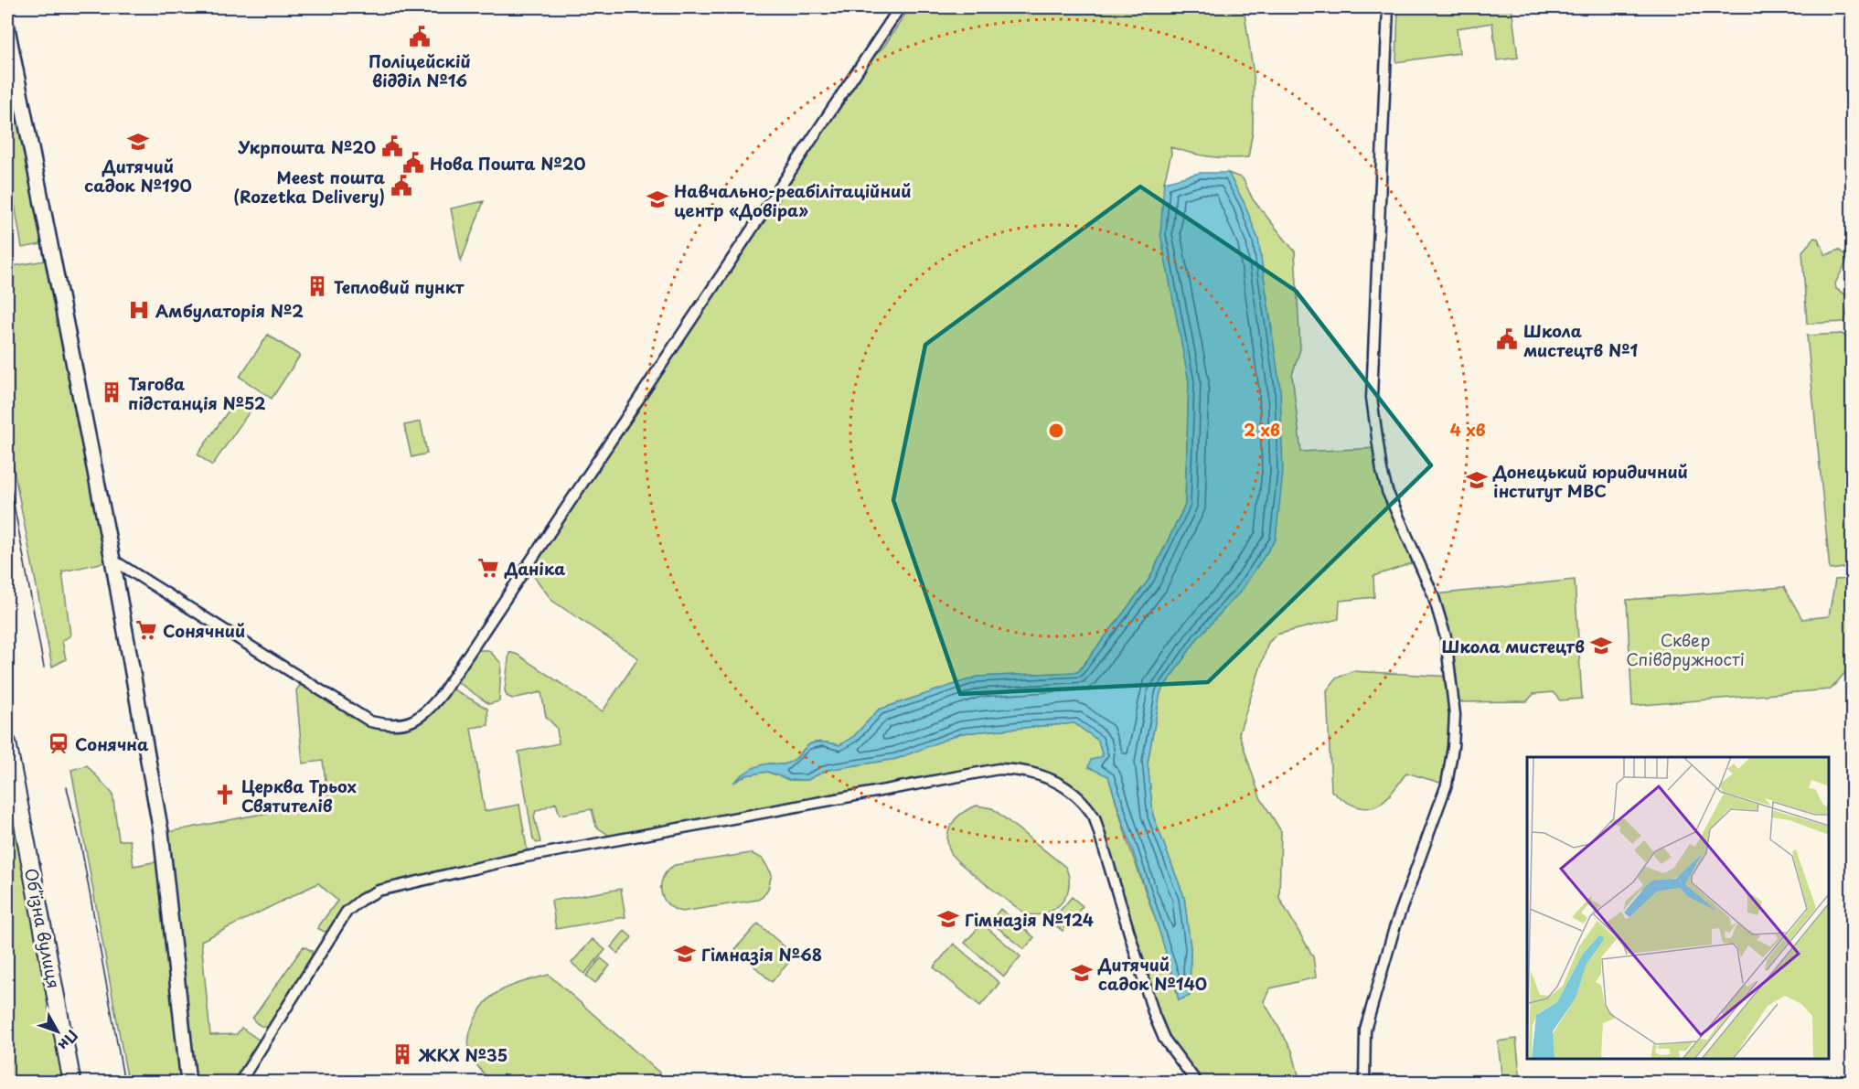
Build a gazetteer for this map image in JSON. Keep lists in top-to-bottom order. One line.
{"streets":{"main road":["Обʼїзна вулиця"]},"parks":["Сквер Співдружності"],"places":{"public building":["Поліцейскій відділ №16","Укрпошта №20","Нова Пошта №20","Meest пошта (Rozetka Delivery)","Школа мистецтв №1"],"school or university":["Дитячий садок №190","Навчально-реабілітаційний центр «Довіра»","Донецький юридичний інститут МВС","Школа мистецтв","Гімназія №124","Гімназія №68","Дитячий садок №140"],"building":["Тепловий пункт","Тягова підстанція №52","ЖКХ №35"],"hospital":["Амбулаторія №2"],"supermarket":["Даніка","Сонячний"],"station":["Сонячна"],"church":["Церква Трьох Святителів"]},"north":"bottom right","rings":["2 хв","4 хв"]}
